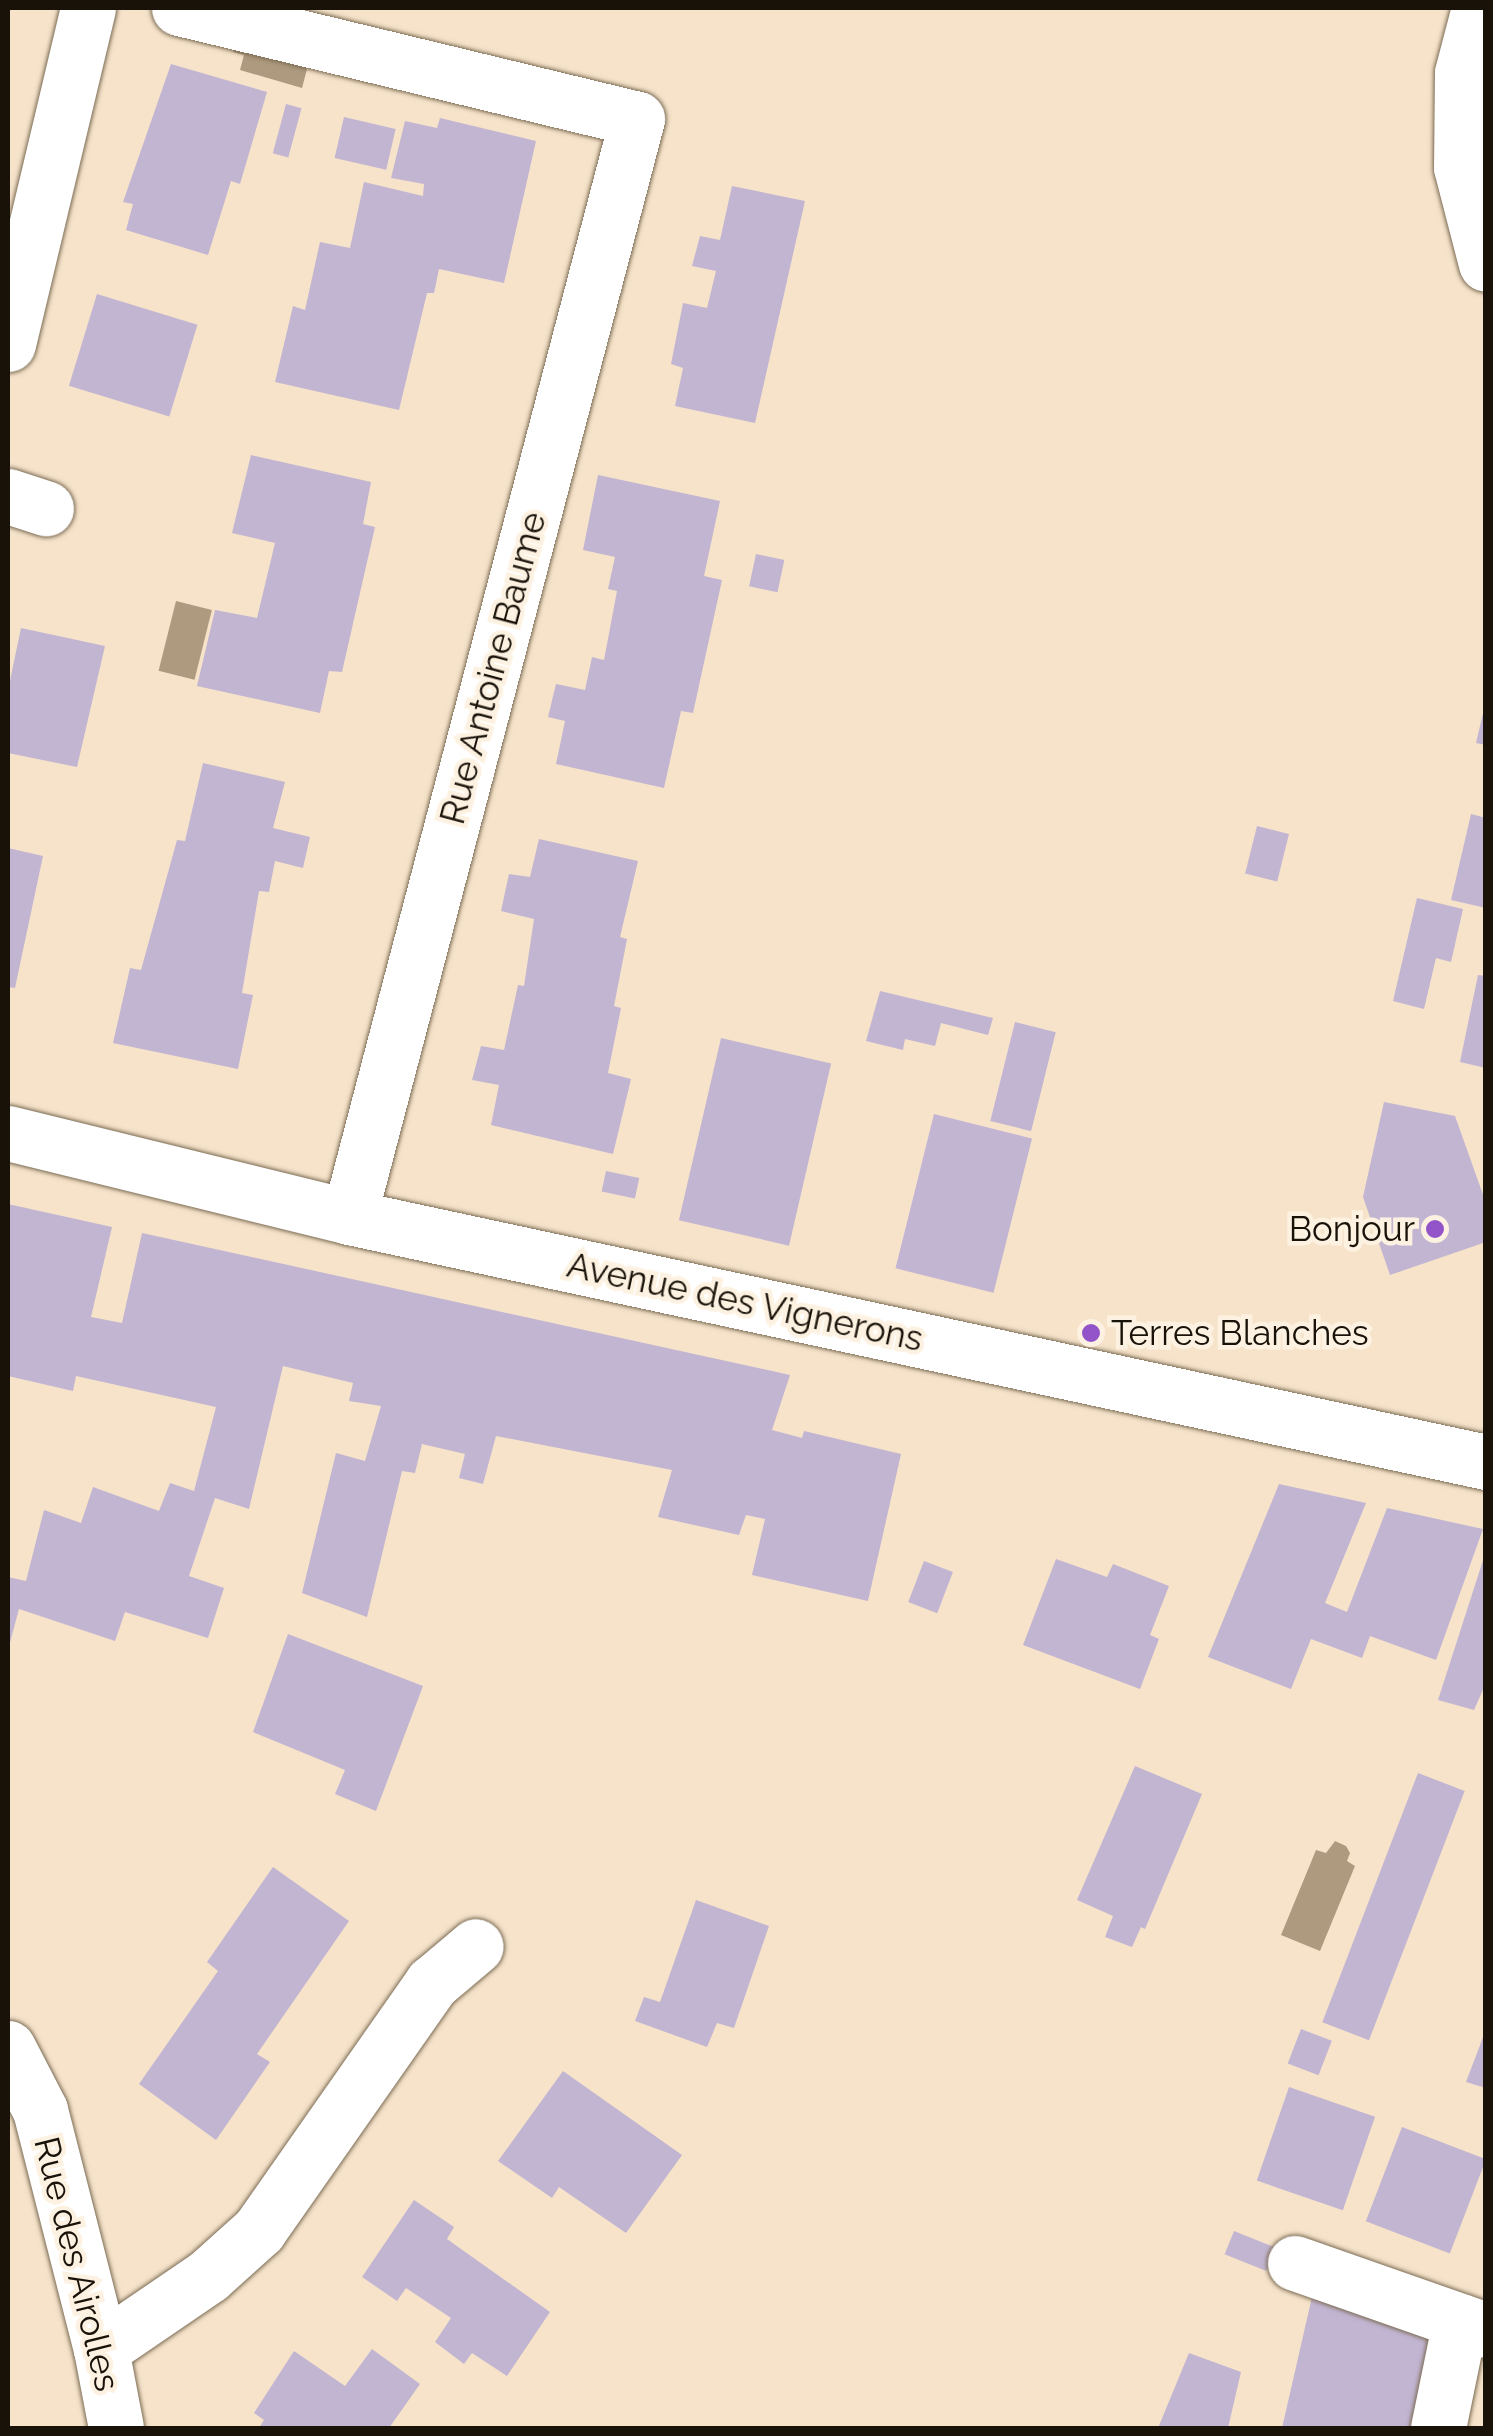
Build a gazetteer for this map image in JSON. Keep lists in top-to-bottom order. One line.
{"streets":{"street":["Rue Antoine Baume","Avenue des Vignerons","Rue des Airolles"]},"crossings":[["Rue Antoine Baume","Avenue des Vignerons"]],"places":["Bonjour","Terres Blanches"]}
